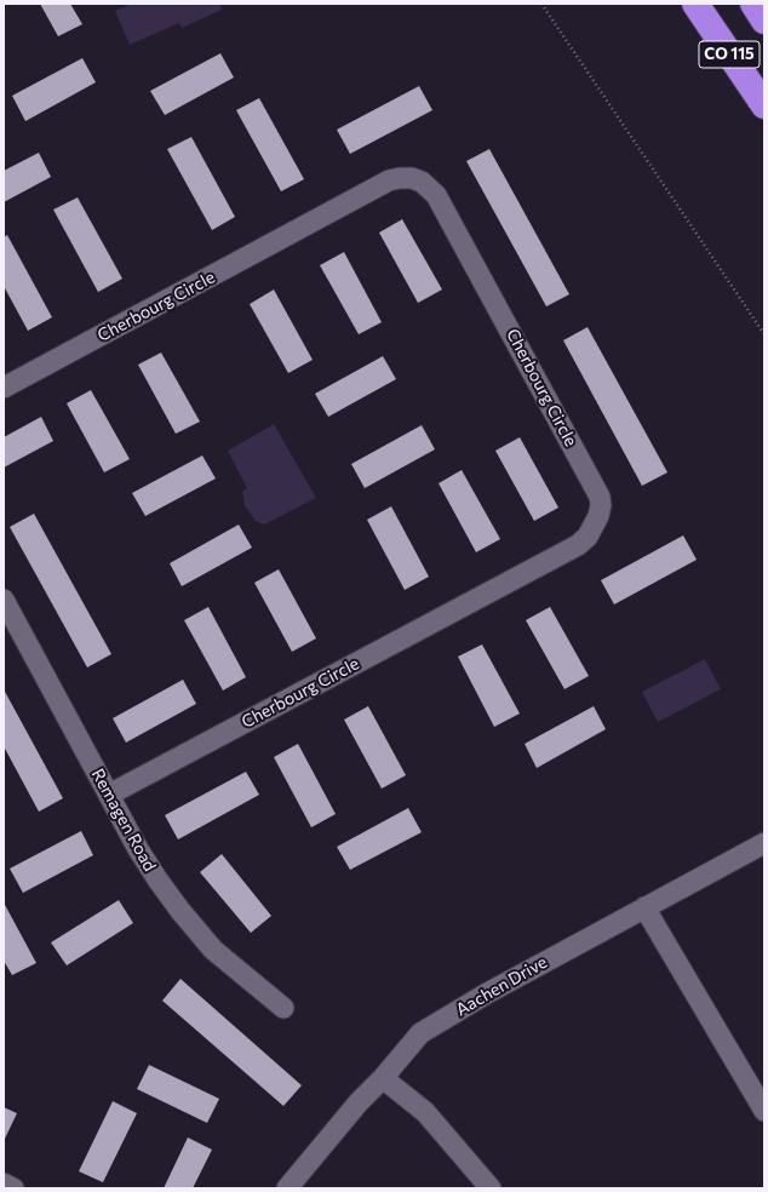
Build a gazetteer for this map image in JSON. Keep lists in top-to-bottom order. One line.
{"streets":{"highway":["CO 115"],"street":["Cherbourg Circle","Remagen Road","Aachen Drive"]},"crossings":[["Cherbourg Circle","Remagen Road"]]}
